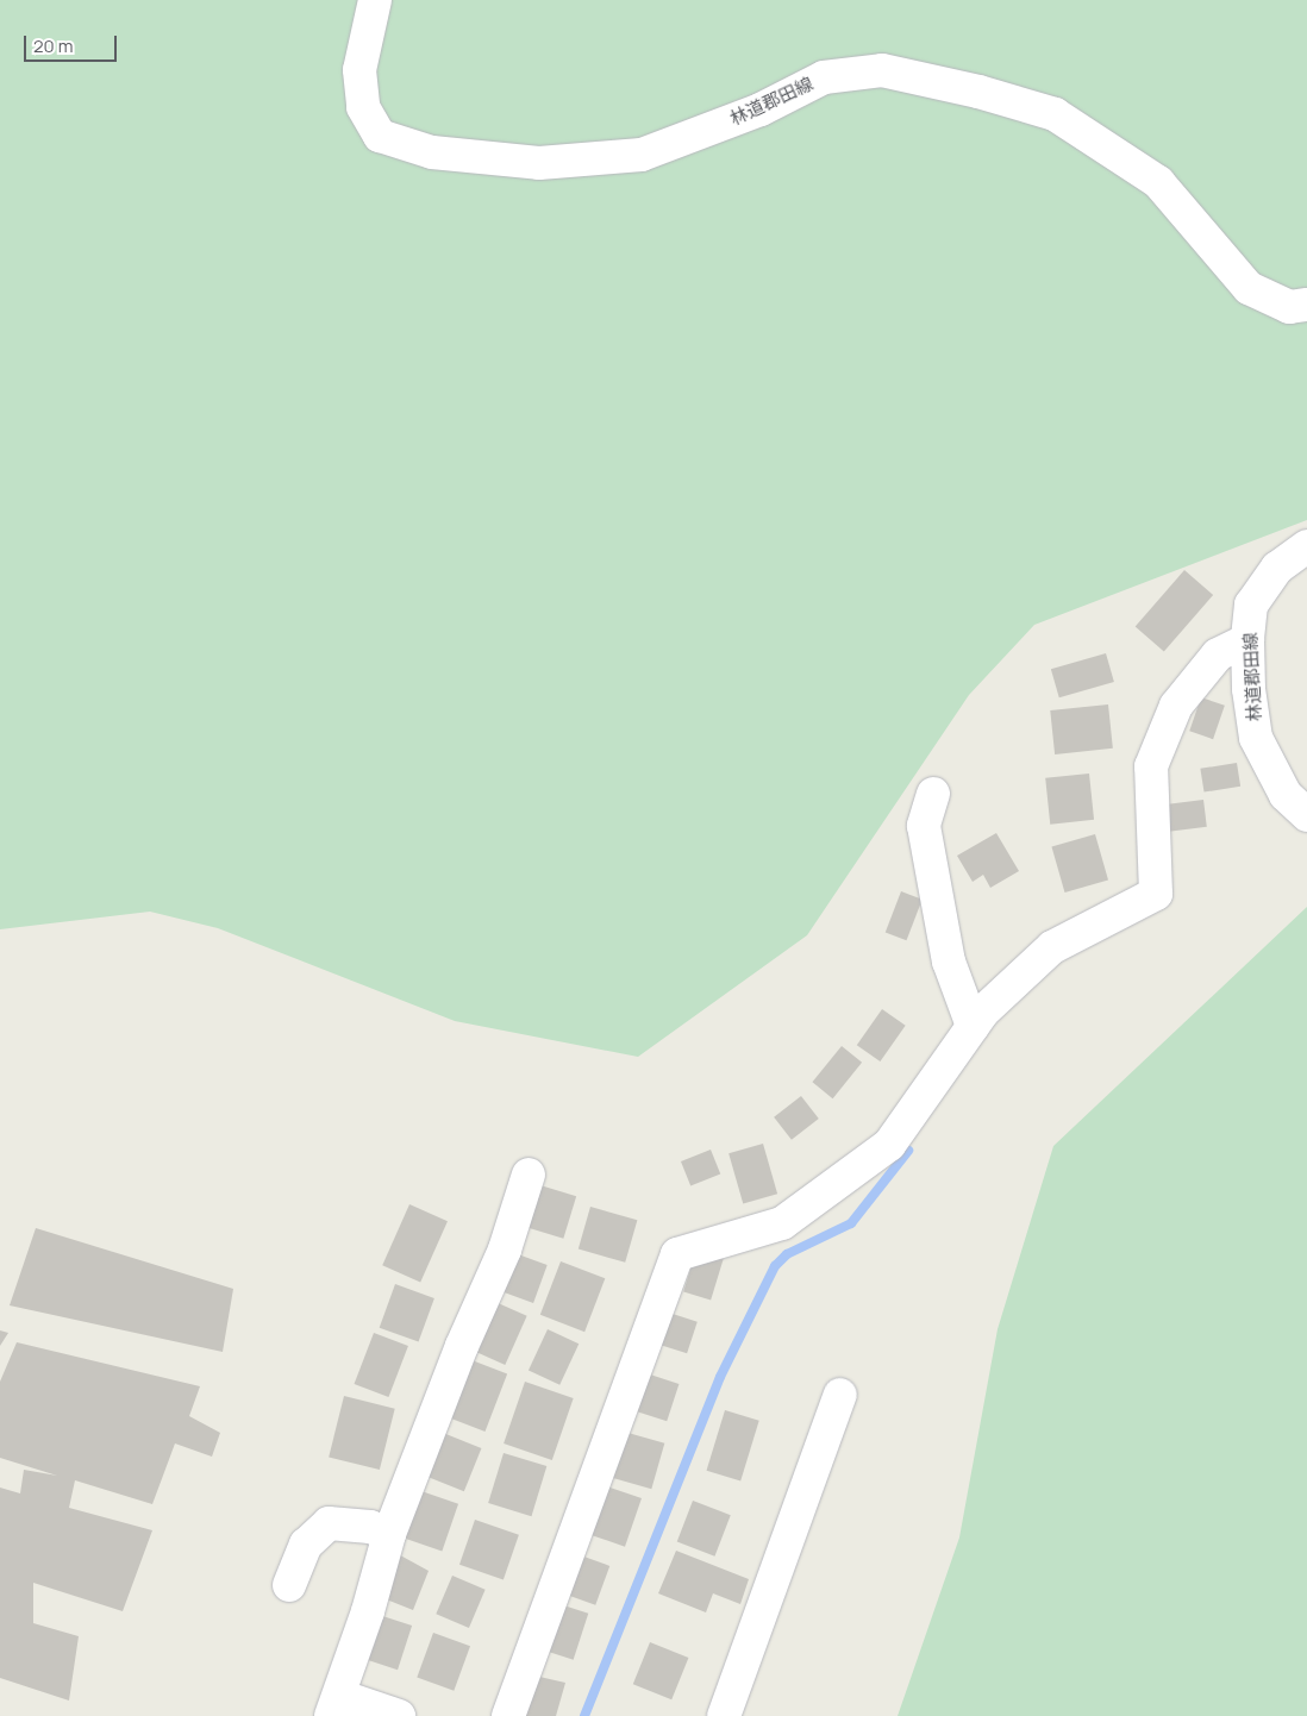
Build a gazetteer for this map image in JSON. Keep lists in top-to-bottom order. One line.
{"streets":{"street":["林道郡田線"]},"scale_bar":"20 m"}
